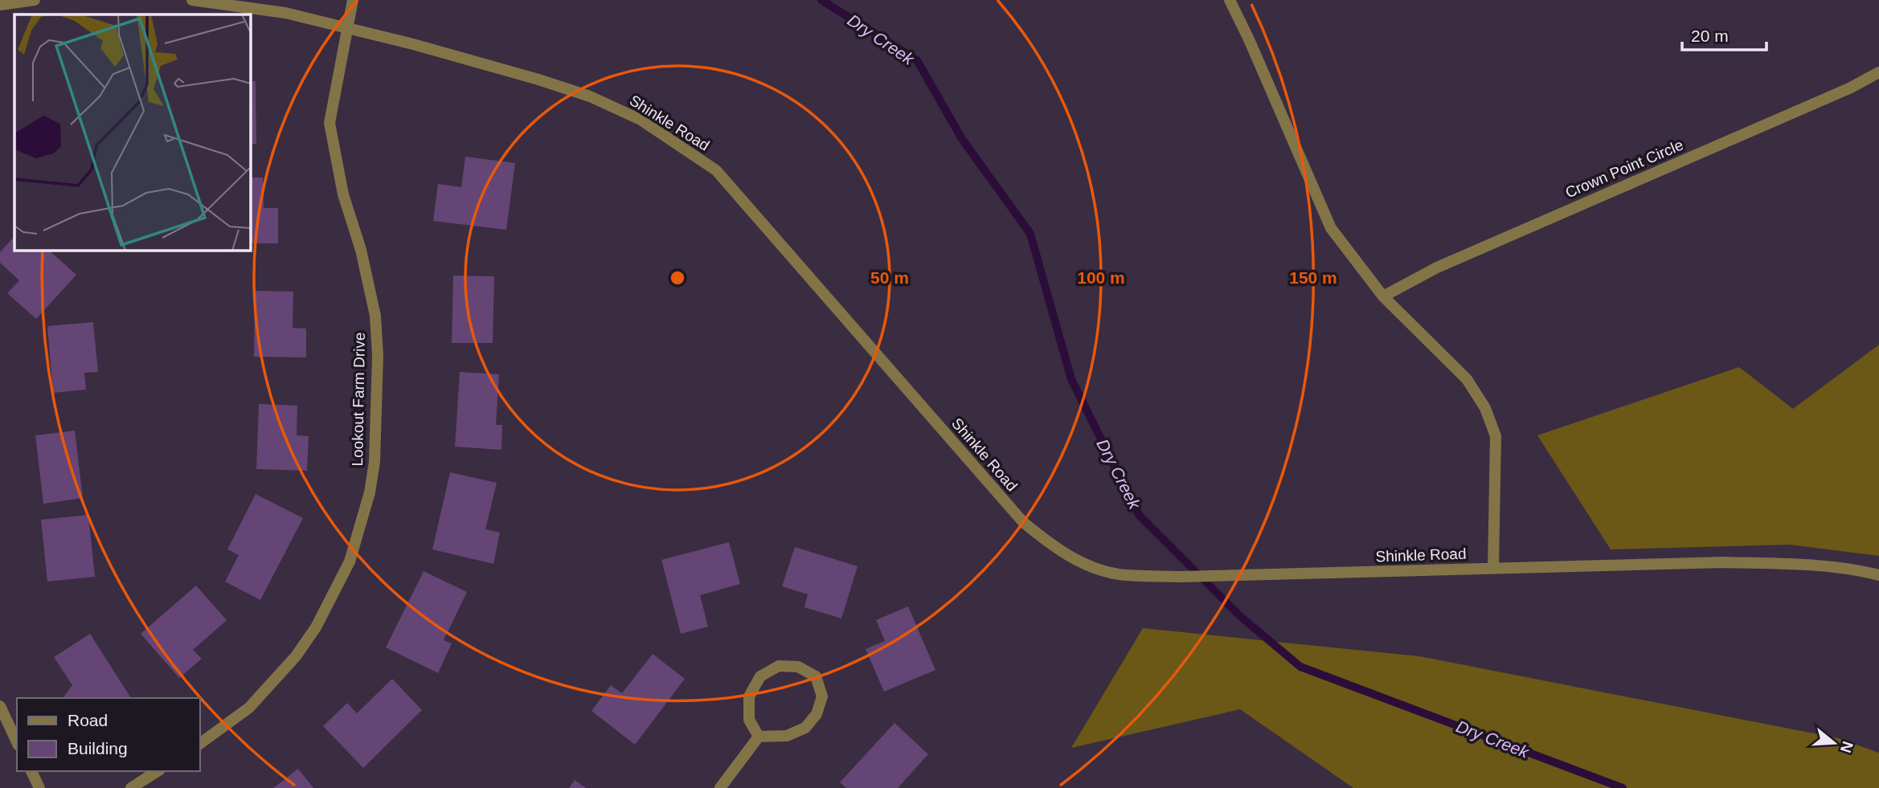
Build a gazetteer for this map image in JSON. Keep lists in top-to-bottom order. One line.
{"streets":{"street":["Shinkle Road","Crown Point Circle","Lookout Farm Drive"]},"crossings":[["Shinkle Road","Lookout Farm Drive"]],"water":["Dry Creek"],"legend":["Road","Building"],"scale_bar":"20 m","north":"right","rings":["50 m","100 m","150 m"]}
